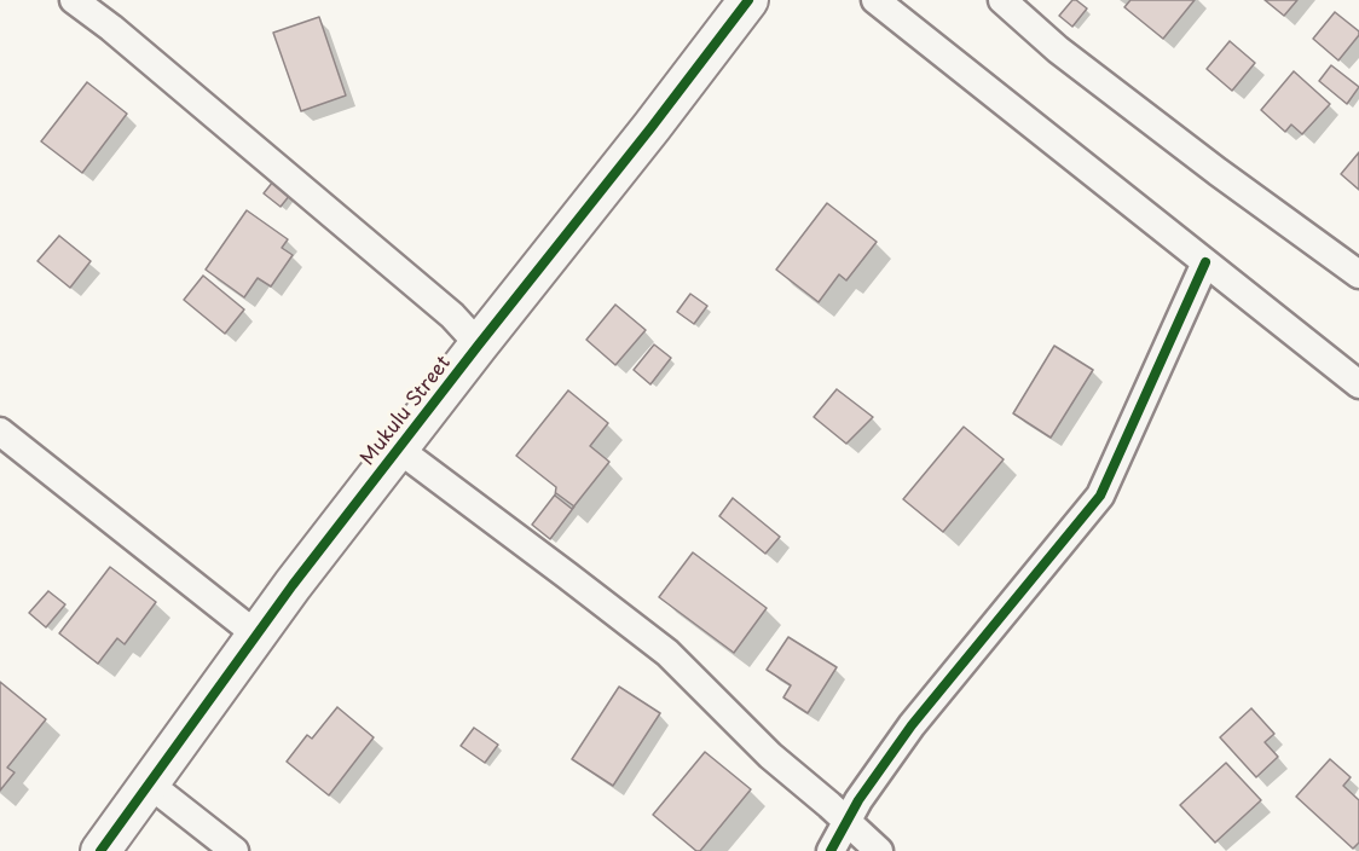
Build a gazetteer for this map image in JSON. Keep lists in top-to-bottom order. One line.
{"streets":{"street":["Mukulu Street"]}}
